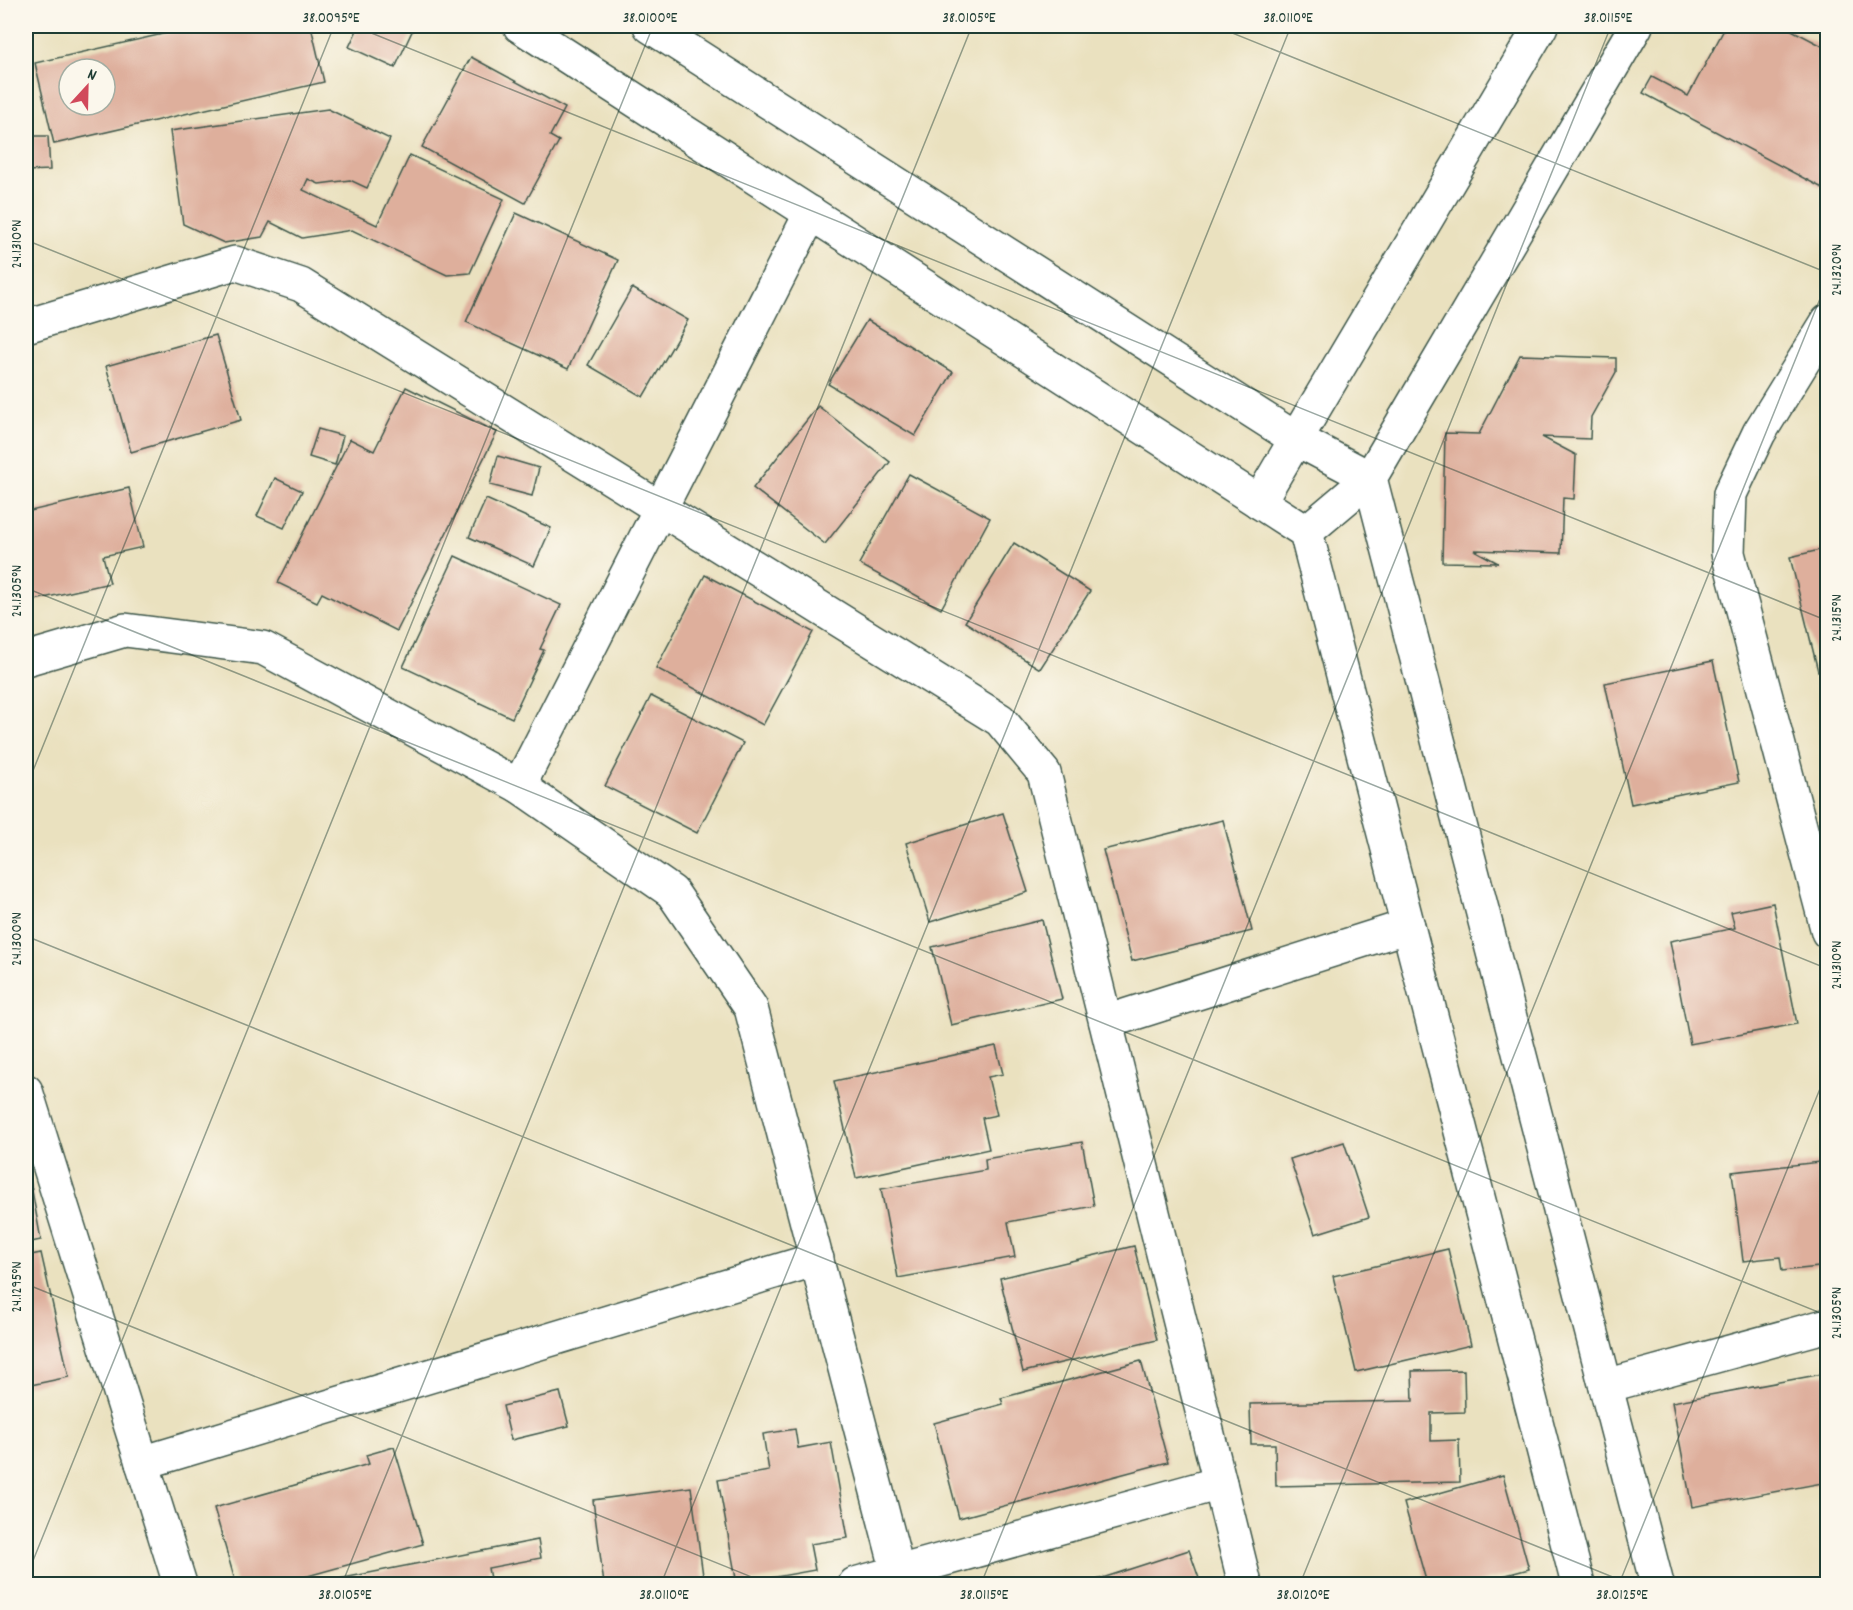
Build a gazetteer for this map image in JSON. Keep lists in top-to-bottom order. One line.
{"north":"top","coordinates":["38.0095°E","38.0100°E","38.0105°E","38.0110°E","38.0115°E","24.1310°N","24.1320°N","24.1305°N","24.1315°N","24.1300°N","24.1295°N","38.0120°E","38.0125°E"]}
